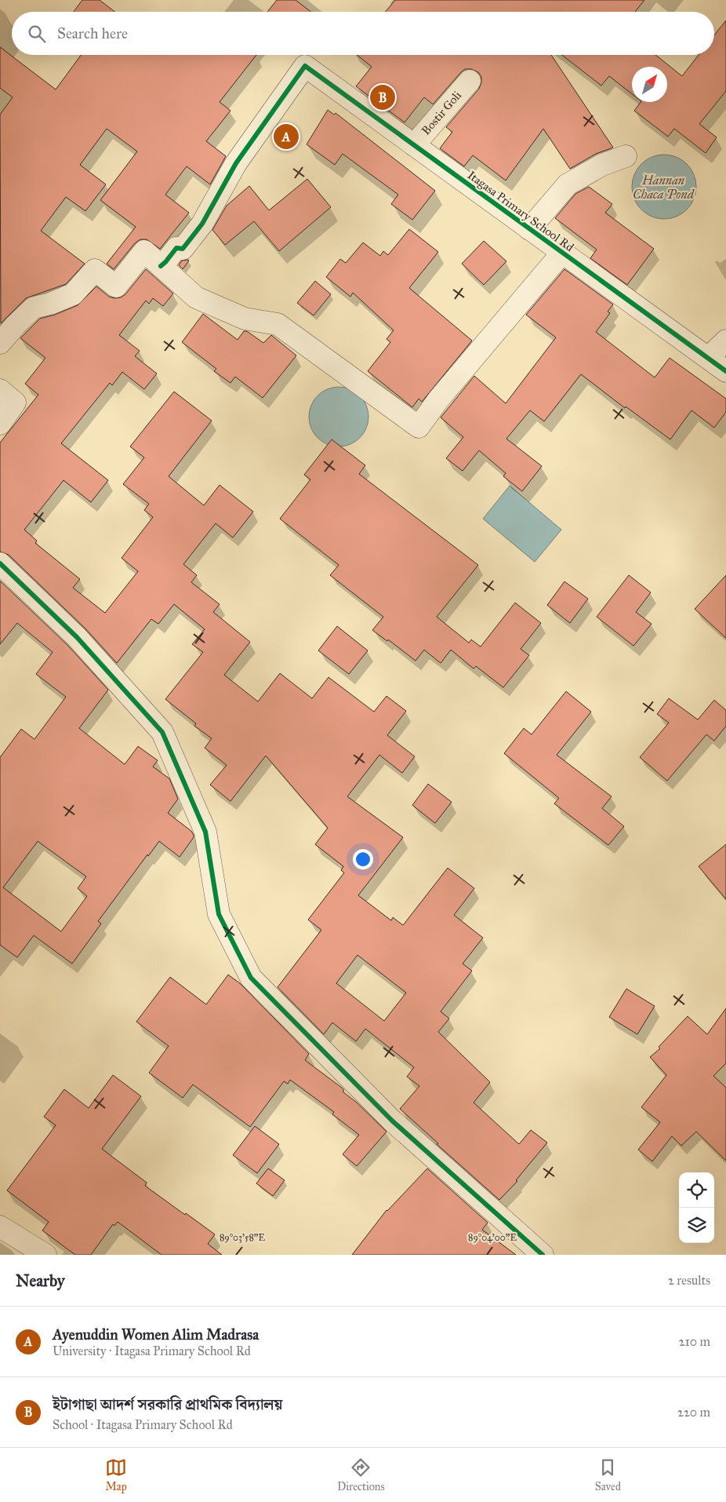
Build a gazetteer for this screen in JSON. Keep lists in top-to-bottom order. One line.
{"streets":{"street":["Bostir Goli","Itagasa Primary School Rd"]},"crossings":[["Bostir Goli","Itagasa Primary School Rd"]],"water":["Hannan Chaca Pond"],"north":"top right","page":{"search":"Search here","pins":["B","A"],"heading":["Nearby","2 results"],"list":[{"mark":"A","name":"Ayenuddin Women Alim Madrasa","note":"University · Itagasa Primary School Rd","value":"210 m"},{"mark":"B","name":"ইটাগাছা আদর্শ সরকারি প্রাথমিক বিদ্যালয়","note":"School · Itagasa Primary School Rd","value":"220 m"}],"nav":["Map","Directions","Saved"]},"coordinates":["89°03'58\"E","89°04'00\"E"]}
